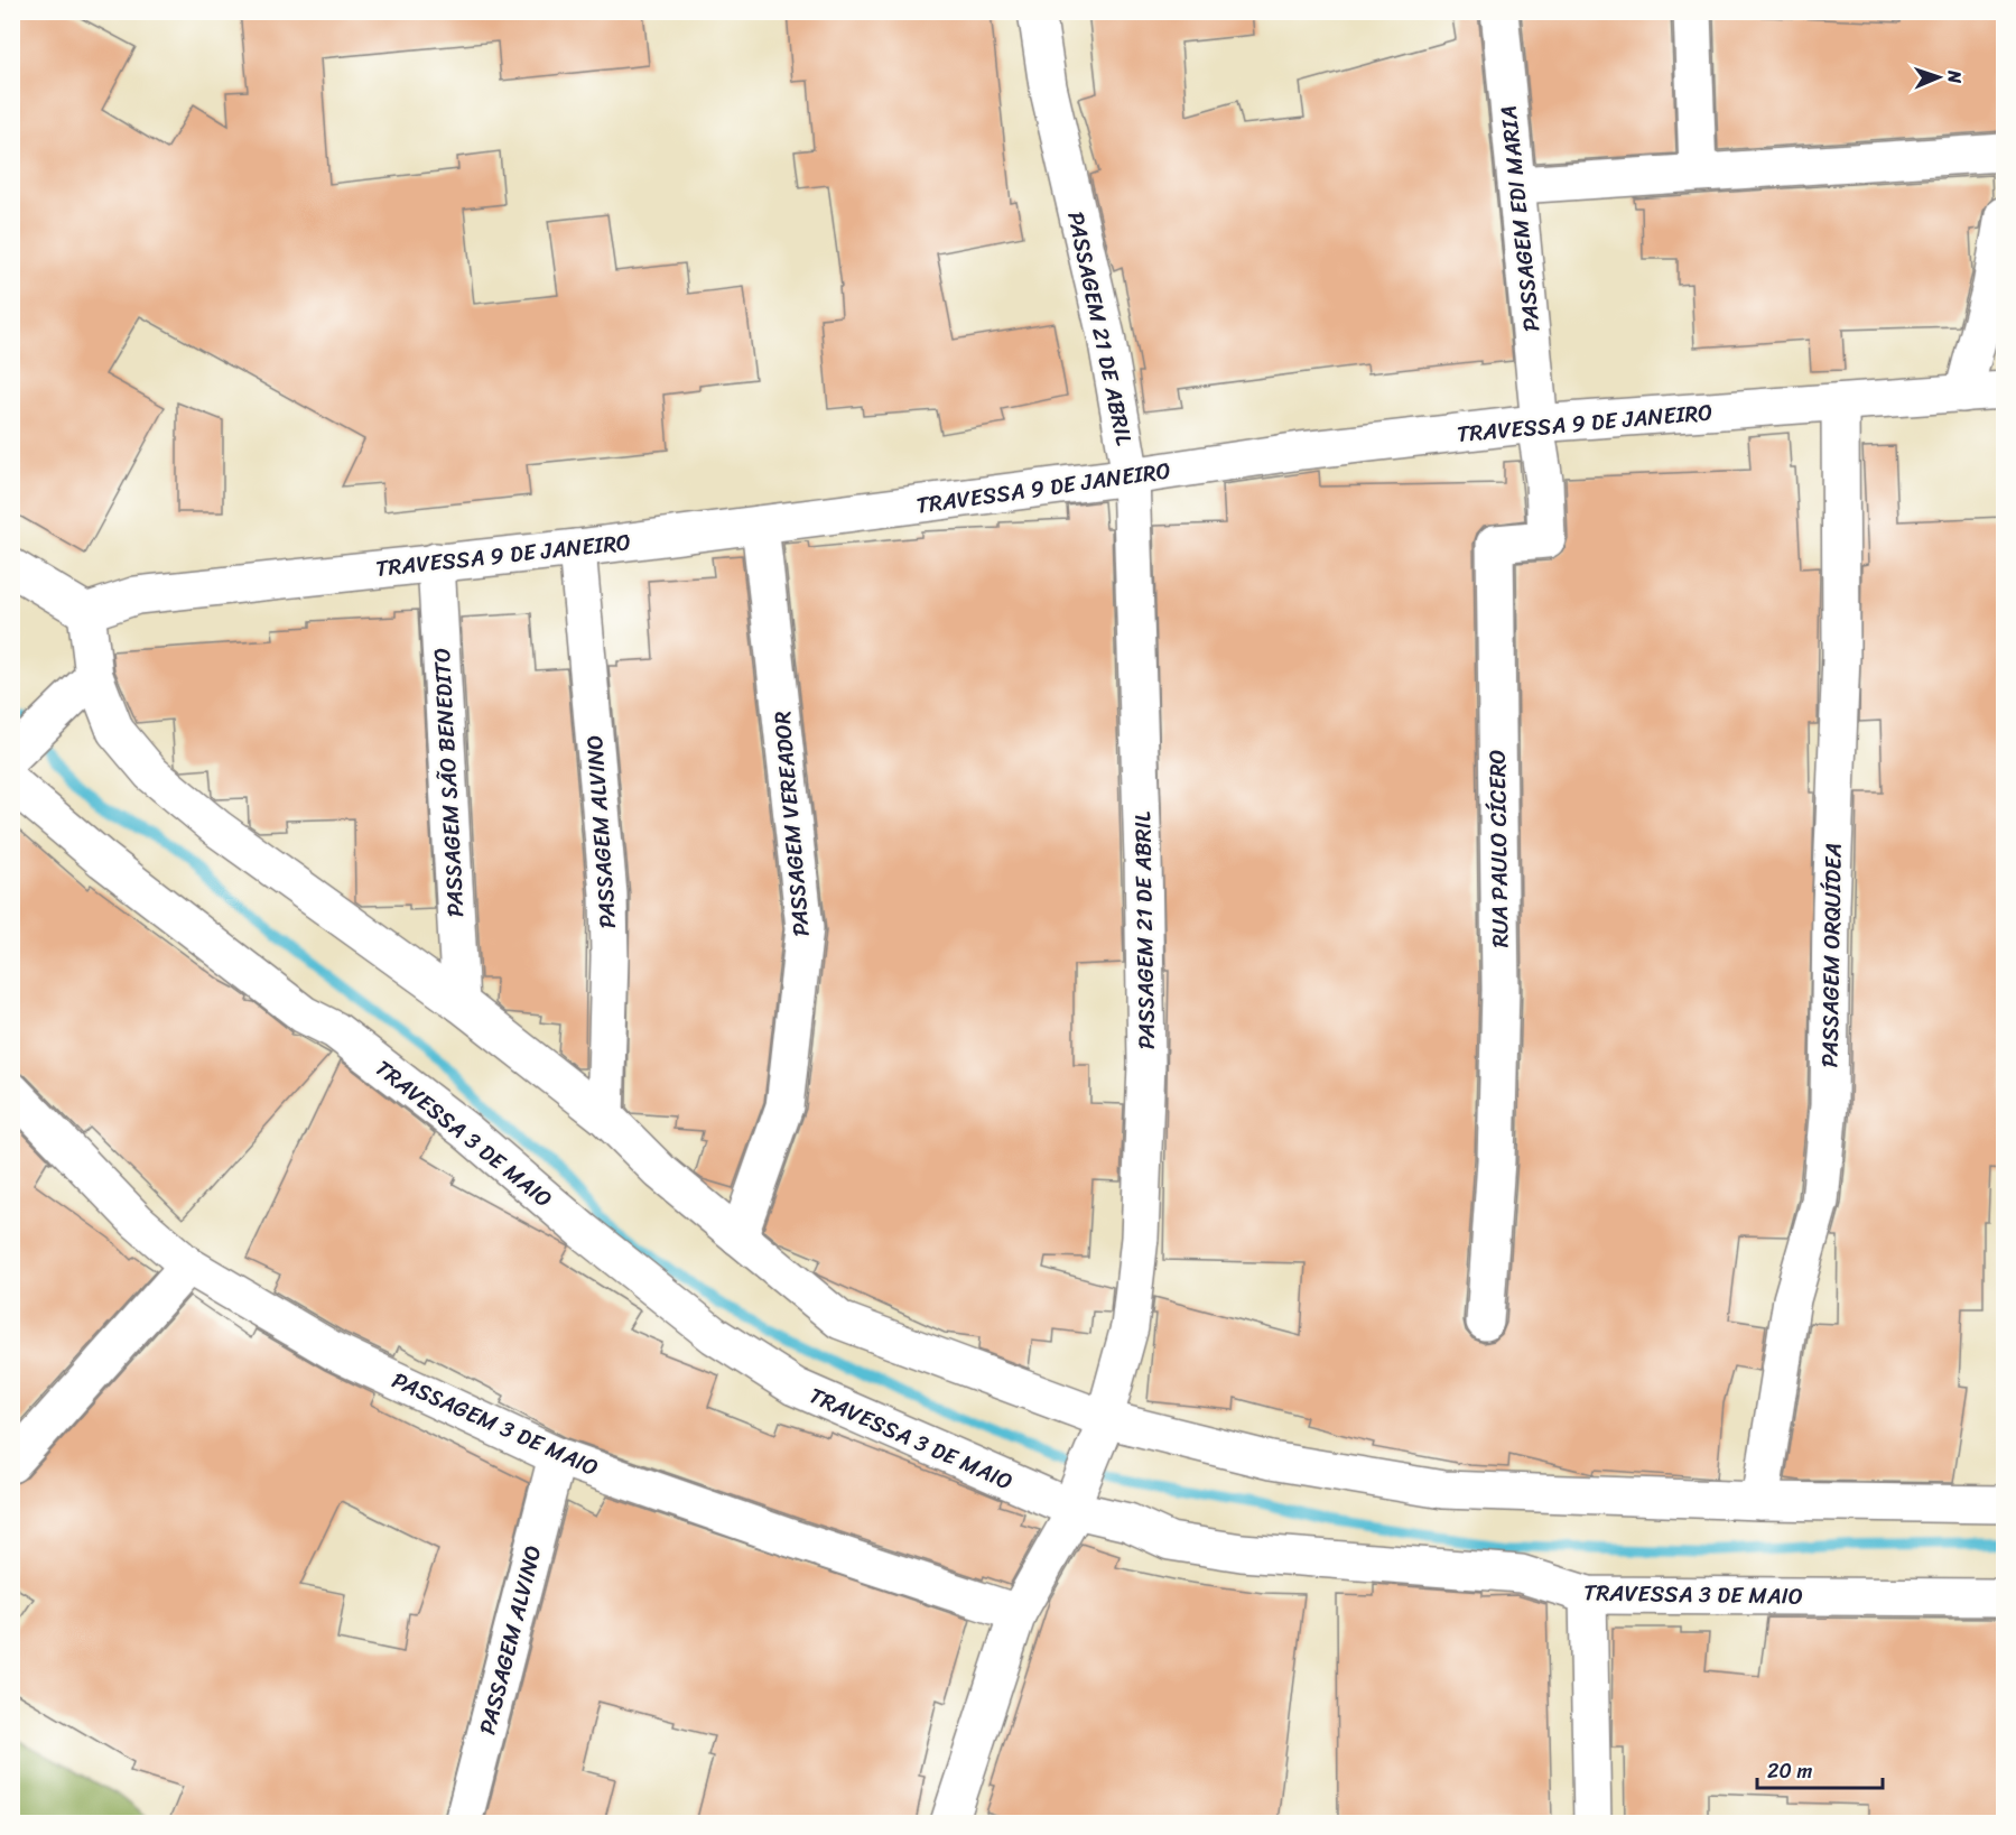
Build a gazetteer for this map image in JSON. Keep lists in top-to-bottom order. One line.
{"streets":{"street":["PASSAGEM EDI MARIA","PASSAGEM 21 DE ABRIL","TRAVESSA 9 DE JANEIRO","PASSAGEM SÃO BENEDITO","PASSAGEM VEREADOR","PASSAGEM ALVINO","RUA PAULO CÍCERO","PASSAGEM ORQUÍDEA","TRAVESSA 3 DE MAIO","PASSAGEM 3 DE MAIO"]},"crossings":[["PASSAGEM EDI MARIA","TRAVESSA 9 DE JANEIRO"],["PASSAGEM EDI MARIA","RUA PAULO CÍCERO"],["PASSAGEM 21 DE ABRIL","TRAVESSA 9 DE JANEIRO"],["PASSAGEM 21 DE ABRIL","TRAVESSA 3 DE MAIO"],["PASSAGEM 21 DE ABRIL","PASSAGEM 3 DE MAIO"],["TRAVESSA 9 DE JANEIRO","PASSAGEM SÃO BENEDITO"],["TRAVESSA 9 DE JANEIRO","PASSAGEM VEREADOR"],["TRAVESSA 9 DE JANEIRO","PASSAGEM ALVINO"],["TRAVESSA 9 DE JANEIRO","RUA PAULO CÍCERO"],["TRAVESSA 9 DE JANEIRO","PASSAGEM ORQUÍDEA"],["PASSAGEM ALVINO","PASSAGEM 3 DE MAIO"]],"scale_bar":"20 m","north":"right"}
